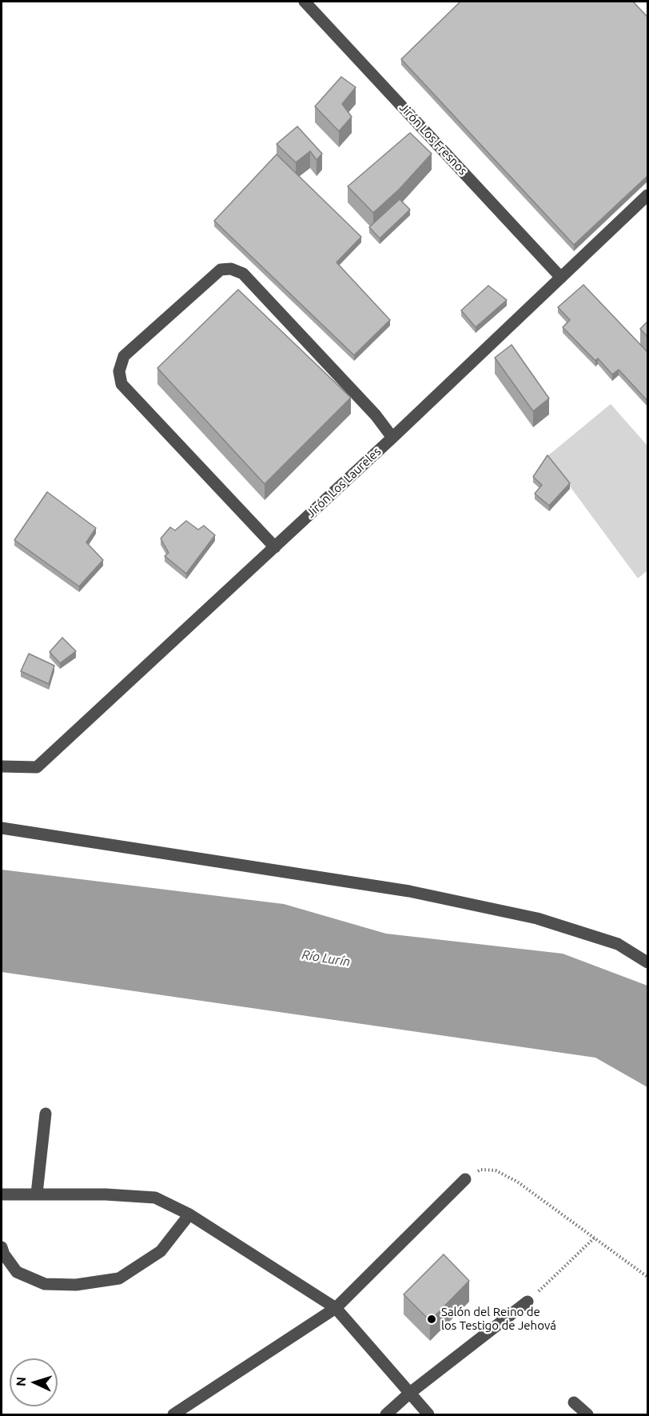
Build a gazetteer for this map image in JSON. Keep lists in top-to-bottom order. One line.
{"streets":{"street":["Jirón Los Fresnos","Jirón Los Laureles"]},"crossings":[["Jirón Los Fresnos","Jirón Los Laureles"]],"water":["Río Lurín"],"places":["Salón del Reino de los Testigo de Jehová"],"north":"left"}
